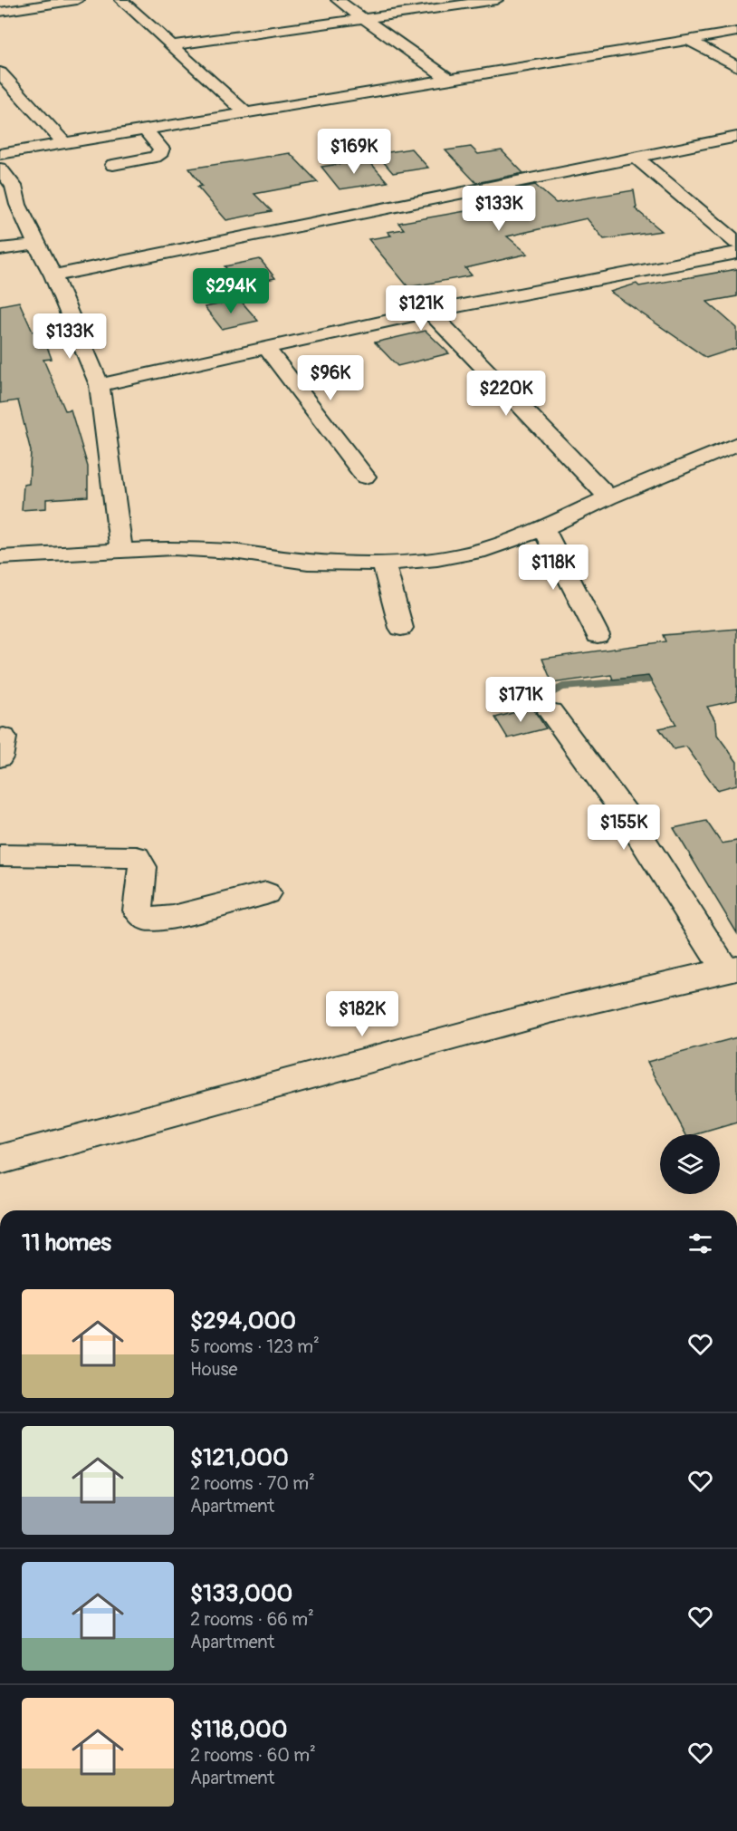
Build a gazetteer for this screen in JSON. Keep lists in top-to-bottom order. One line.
{"page":{"price":["$169K","$133K","$294K","$121K","$133K","$96K","$220K","$118K","$171K","$155K","$182K"],"heading":"11 homes","list":[{"name":"$294,000","note":"5 rooms · 123 m² · House"},{"name":"$121,000","note":"2 rooms · 70 m² · Apartment"},{"name":"$133,000","note":"2 rooms · 66 m² · Apartment"},{"name":"$118,000","note":"2 rooms · 60 m² · Apartment"}]}}
